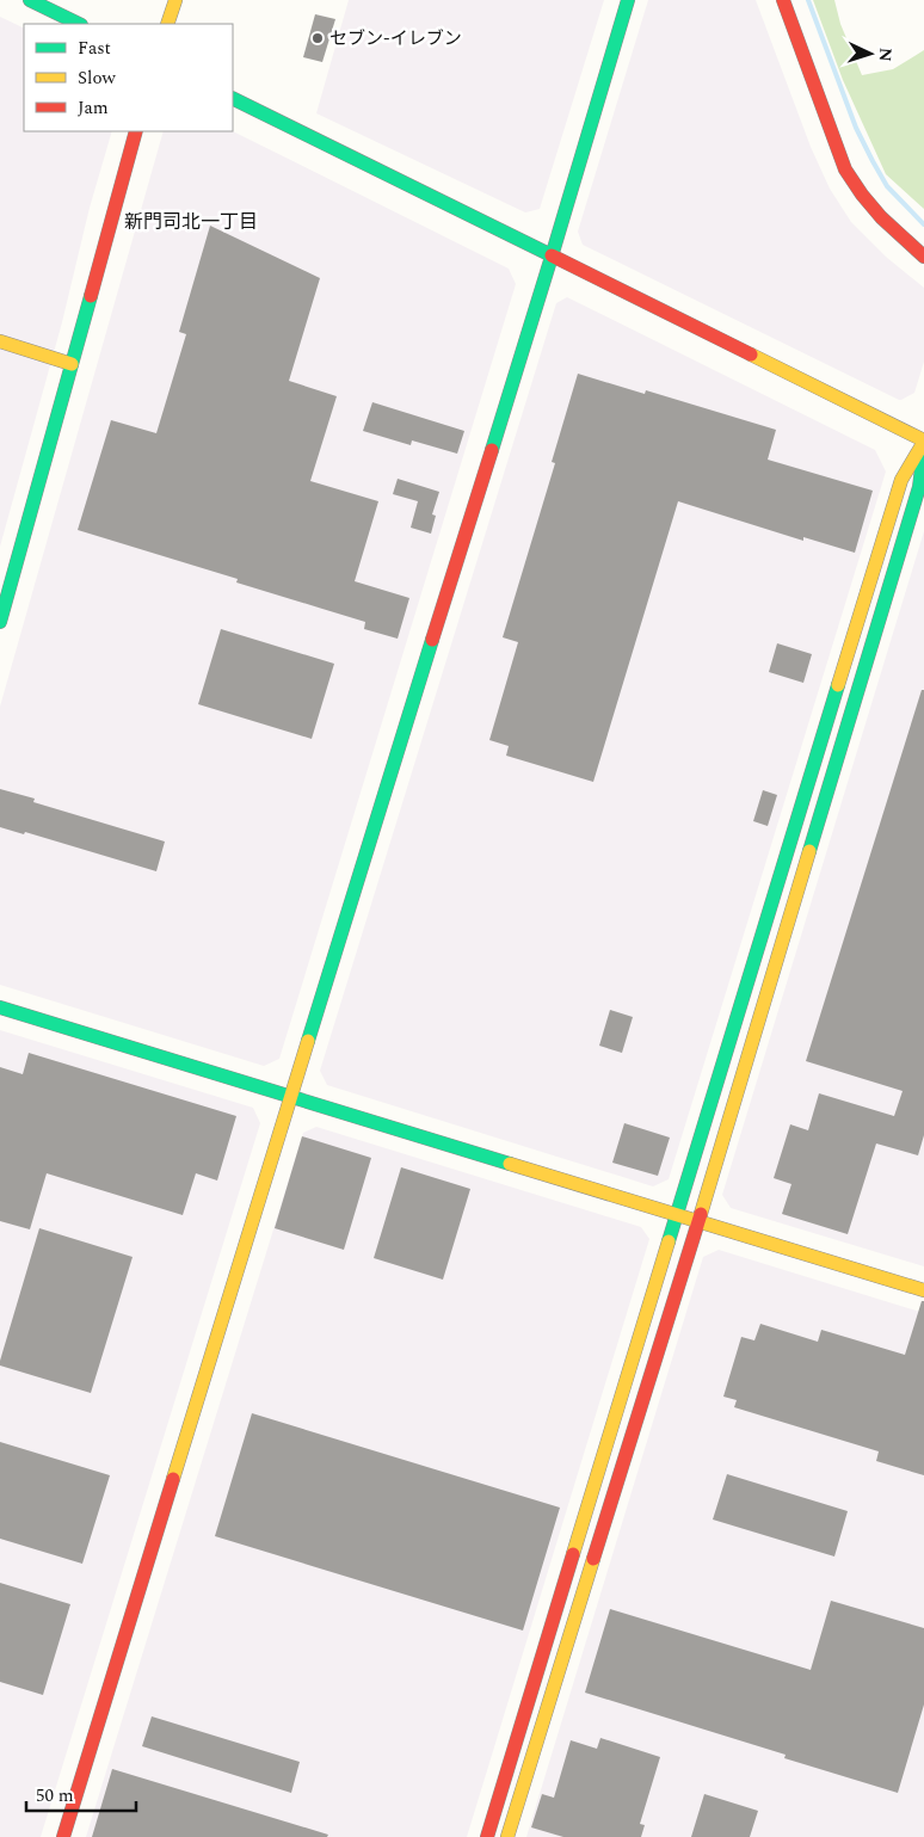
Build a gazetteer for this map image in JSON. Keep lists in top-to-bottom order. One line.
{"districts":["新門司北一丁目"],"places":["セブン-イレブン"],"legend":["Fast","Slow","Jam"],"scale_bar":"50 m","north":"right"}
